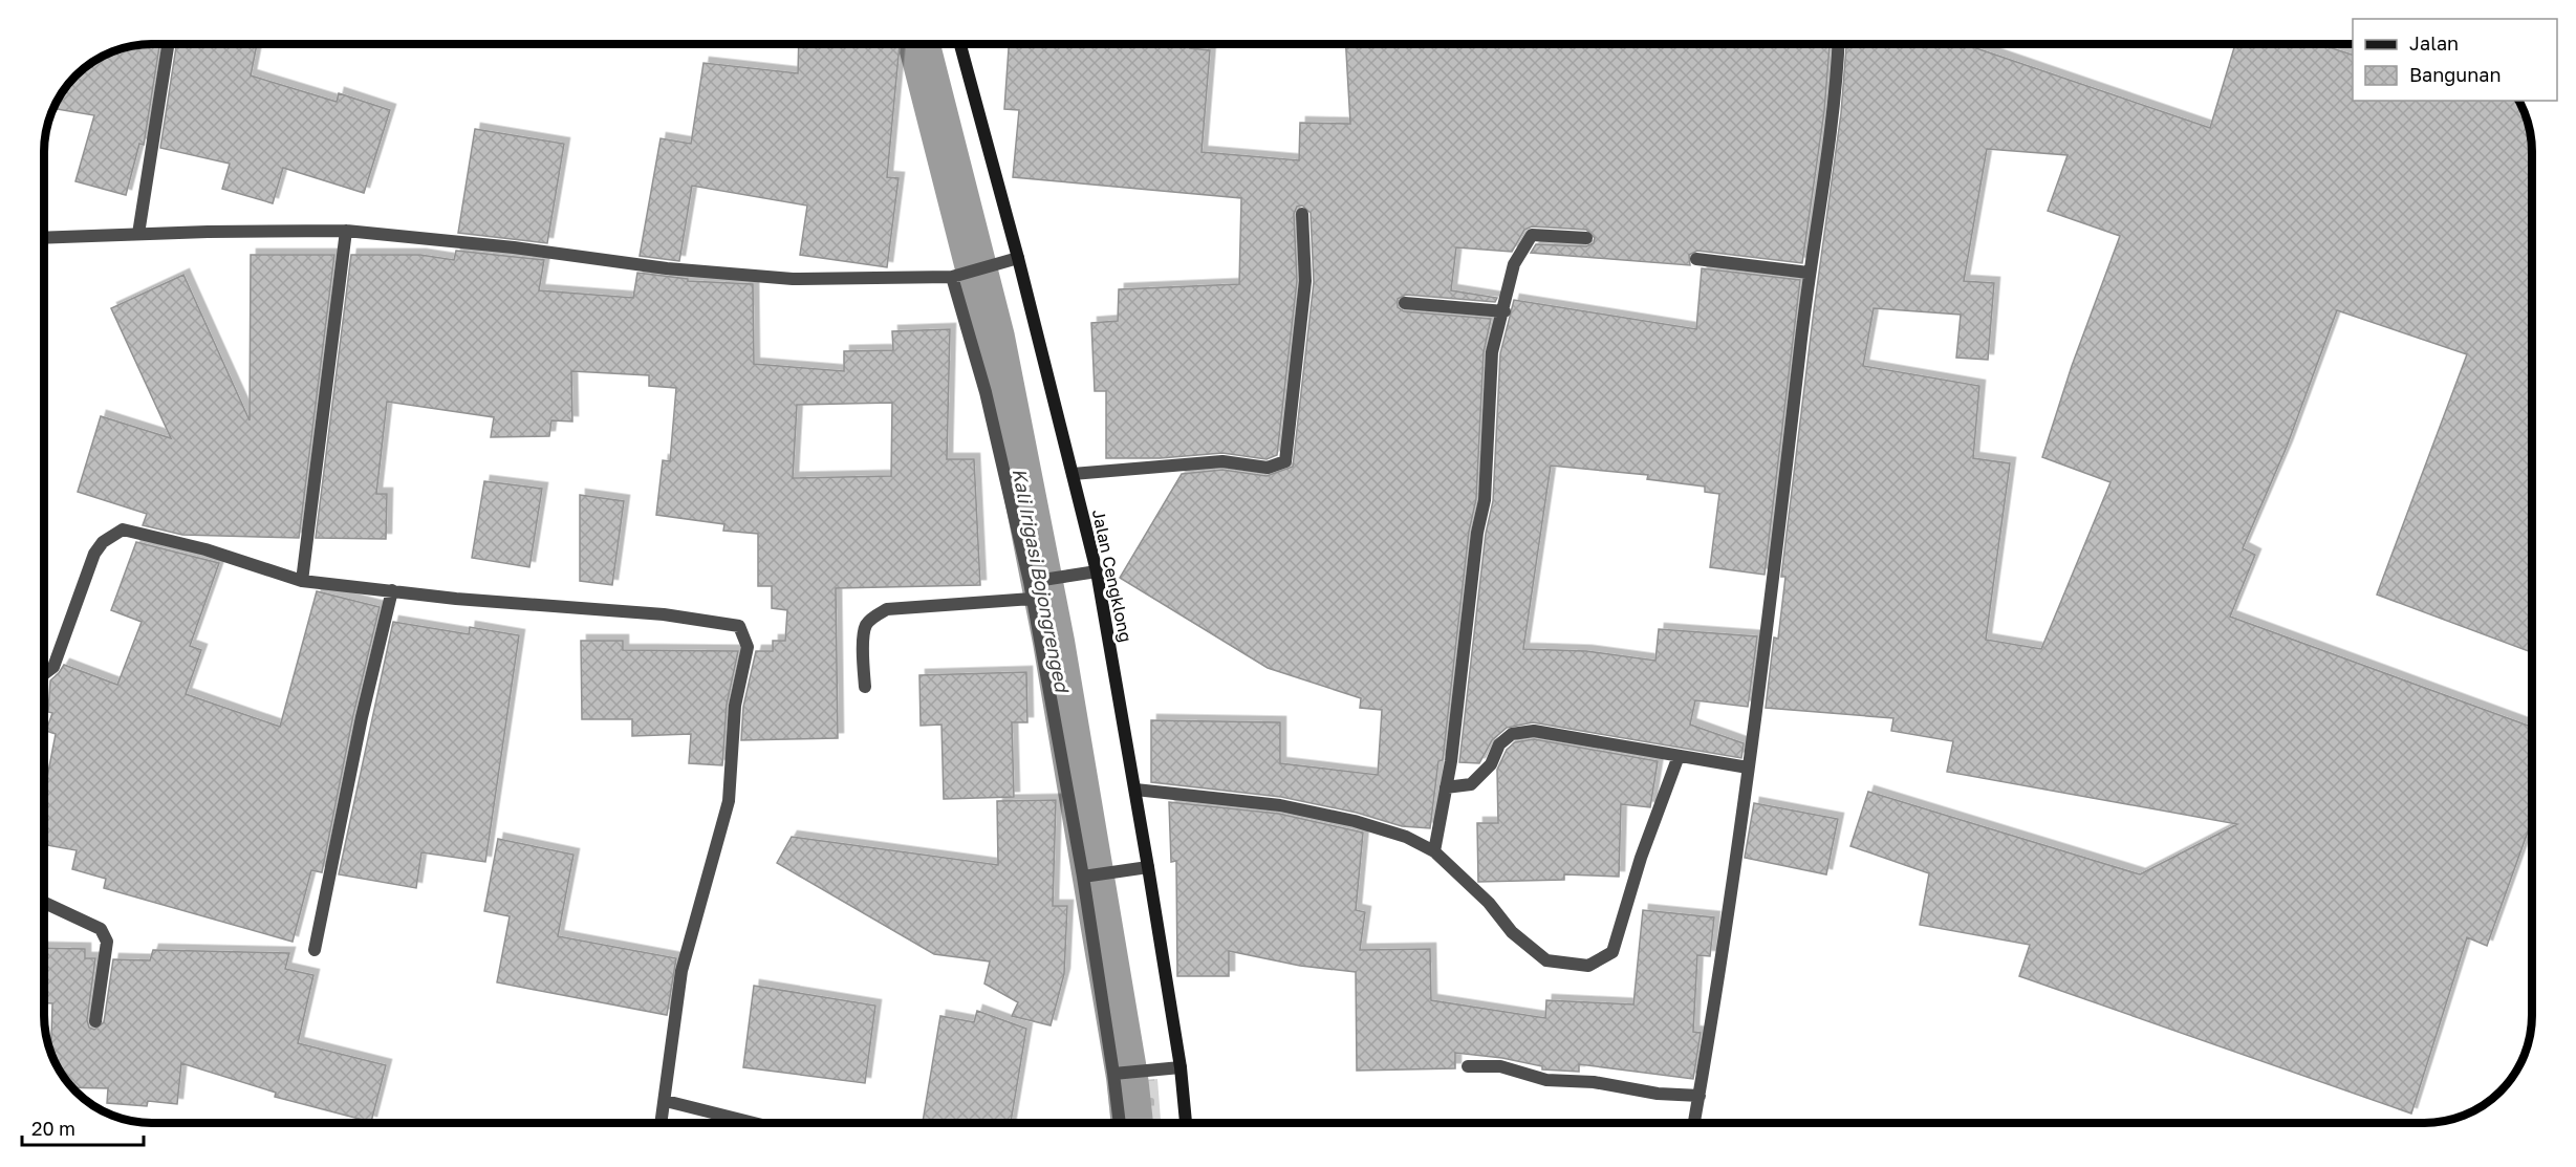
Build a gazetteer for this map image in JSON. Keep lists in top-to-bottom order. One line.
{"streets":{"main road":["Jalan Cengklong"]},"water":["Kali Irigasi Bojongrenged"],"legend":["Jalan","Bangunan"],"scale_bar":"20 m"}
